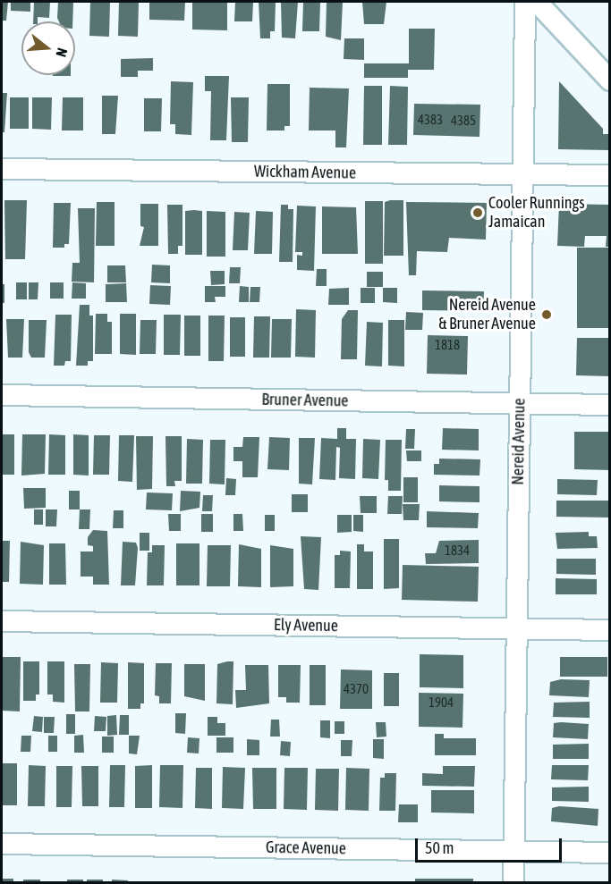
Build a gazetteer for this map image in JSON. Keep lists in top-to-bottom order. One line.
{"streets":{"street":["Wickham Avenue","Bruner Avenue","Nereid Avenue","Ely Avenue","Grace Avenue"]},"crossings":[["Wickham Avenue","Nereid Avenue"],["Bruner Avenue","Nereid Avenue"],["Nereid Avenue","Ely Avenue"],["Nereid Avenue","Grace Avenue"]],"places":["Cooler Runnings Jamaican","Nereid Avenue & Bruner Avenue"],"house_numbers":["4383","4385","1818","1834","4370","1904"],"scale_bar":"50 m","north":"right"}
